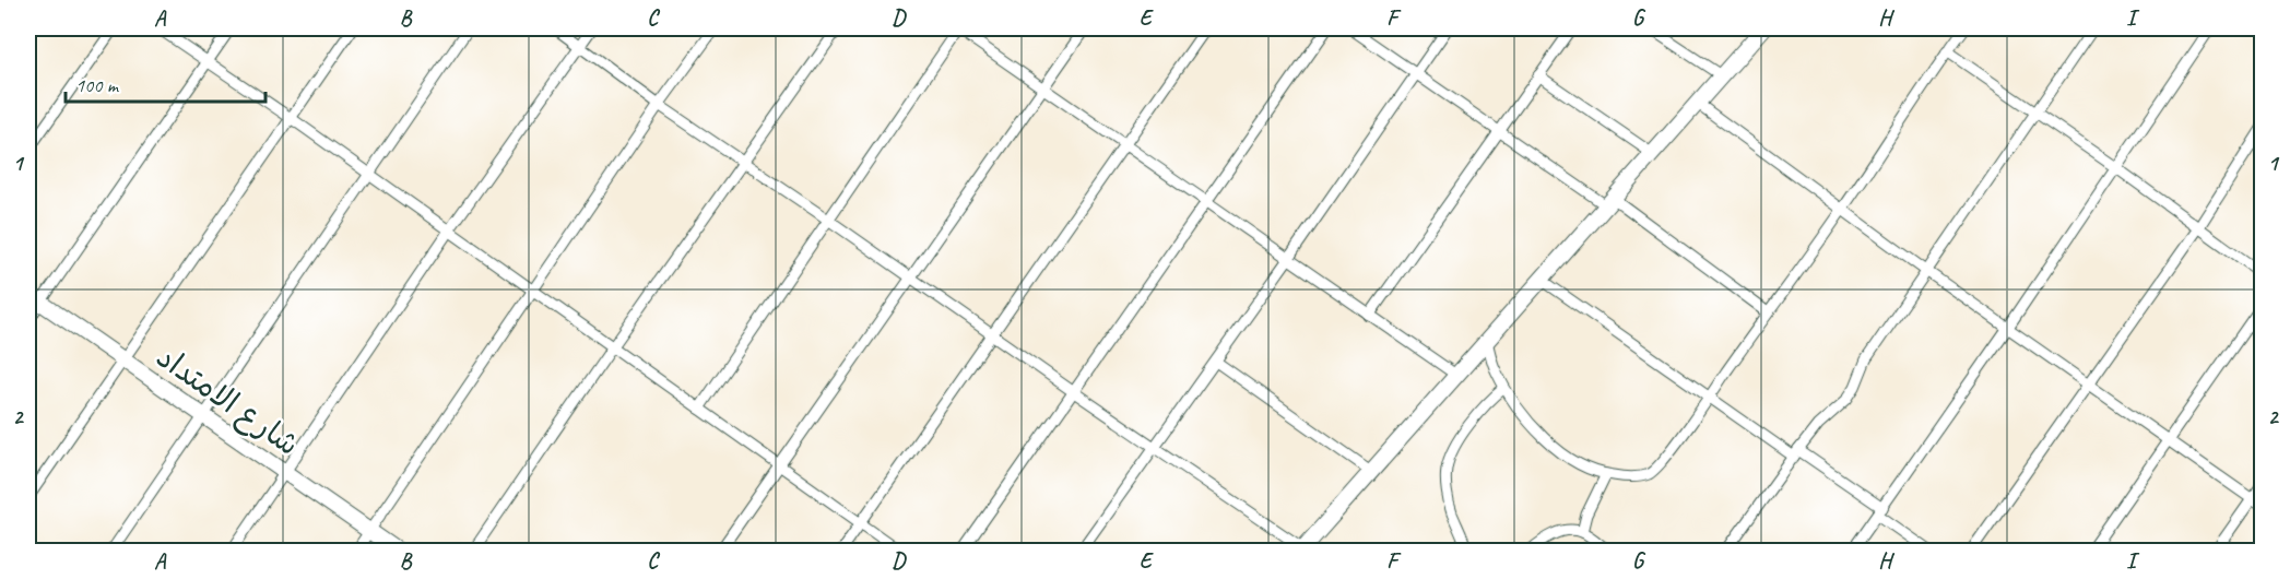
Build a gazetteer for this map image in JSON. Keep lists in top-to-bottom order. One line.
{"streets":{"street":["شارع الامتداد"]},"scale_bar":"100 m","grid":{"columns":["A","B","C","D","E","F","G","H","I"],"rows":["1","2"]}}
